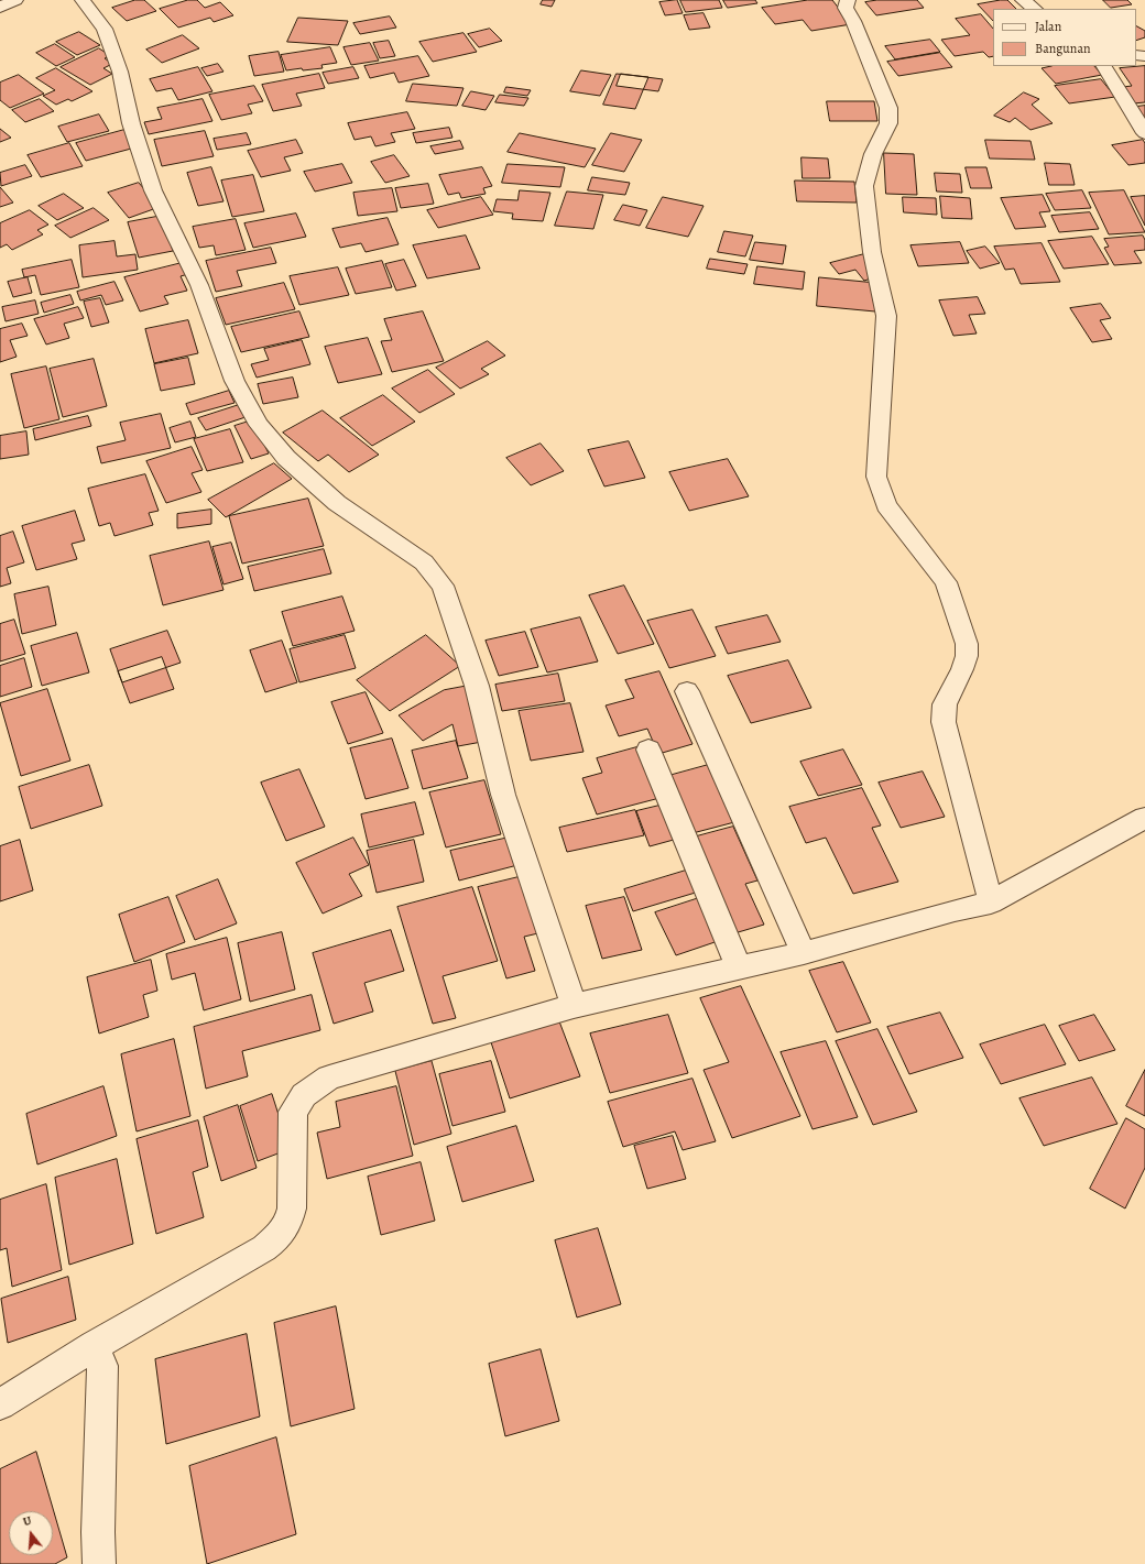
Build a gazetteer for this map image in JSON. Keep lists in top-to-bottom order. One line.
{"legend":["Jalan","Bangunan"],"north":"top"}
